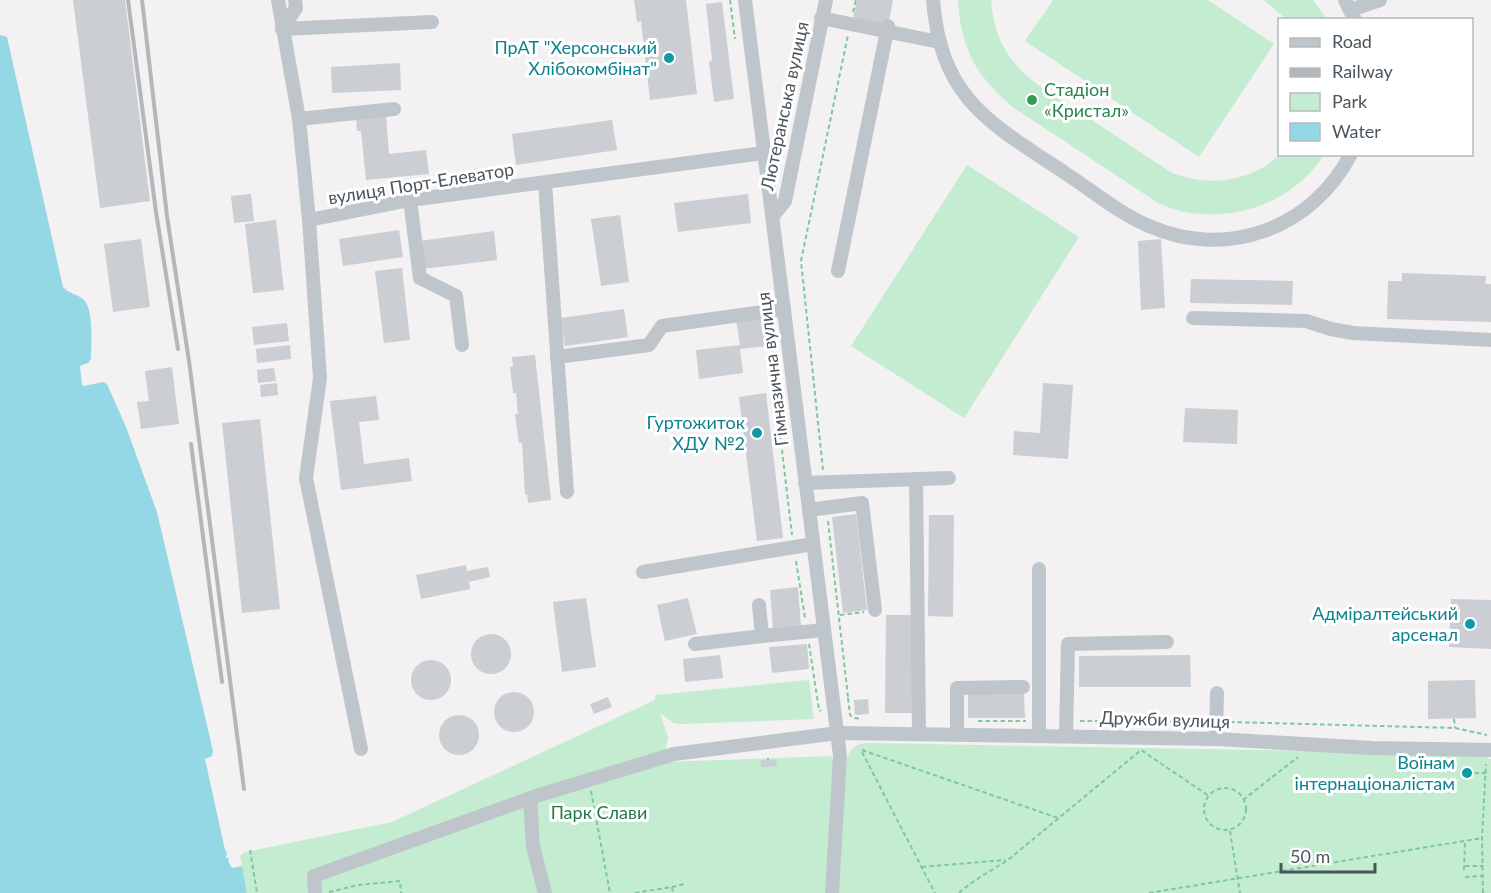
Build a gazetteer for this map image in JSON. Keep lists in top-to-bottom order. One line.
{"streets":{"street":["Лютеранська вулиця","вулиця Порт-Елеватор","Гімназична вулиця","Дружби вулиця"]},"crossings":[["Лютеранська вулиця","Гімназична вулиця"],["вулиця Порт-Елеватор","Гімназична вулиця"],["Гімназична вулиця","Дружби вулиця"]],"parks":["Парк Слави"],"places":["ПрАТ \"Херсонський Хлібокомбінат\"","Стадіон «Кристал»","Гуртожиток ХДУ №2","Адміралтейський арсенал","Воїнам інтернаціоналістам"],"legend":["Road","Railway","Park","Water"],"scale_bar":"50 m"}
